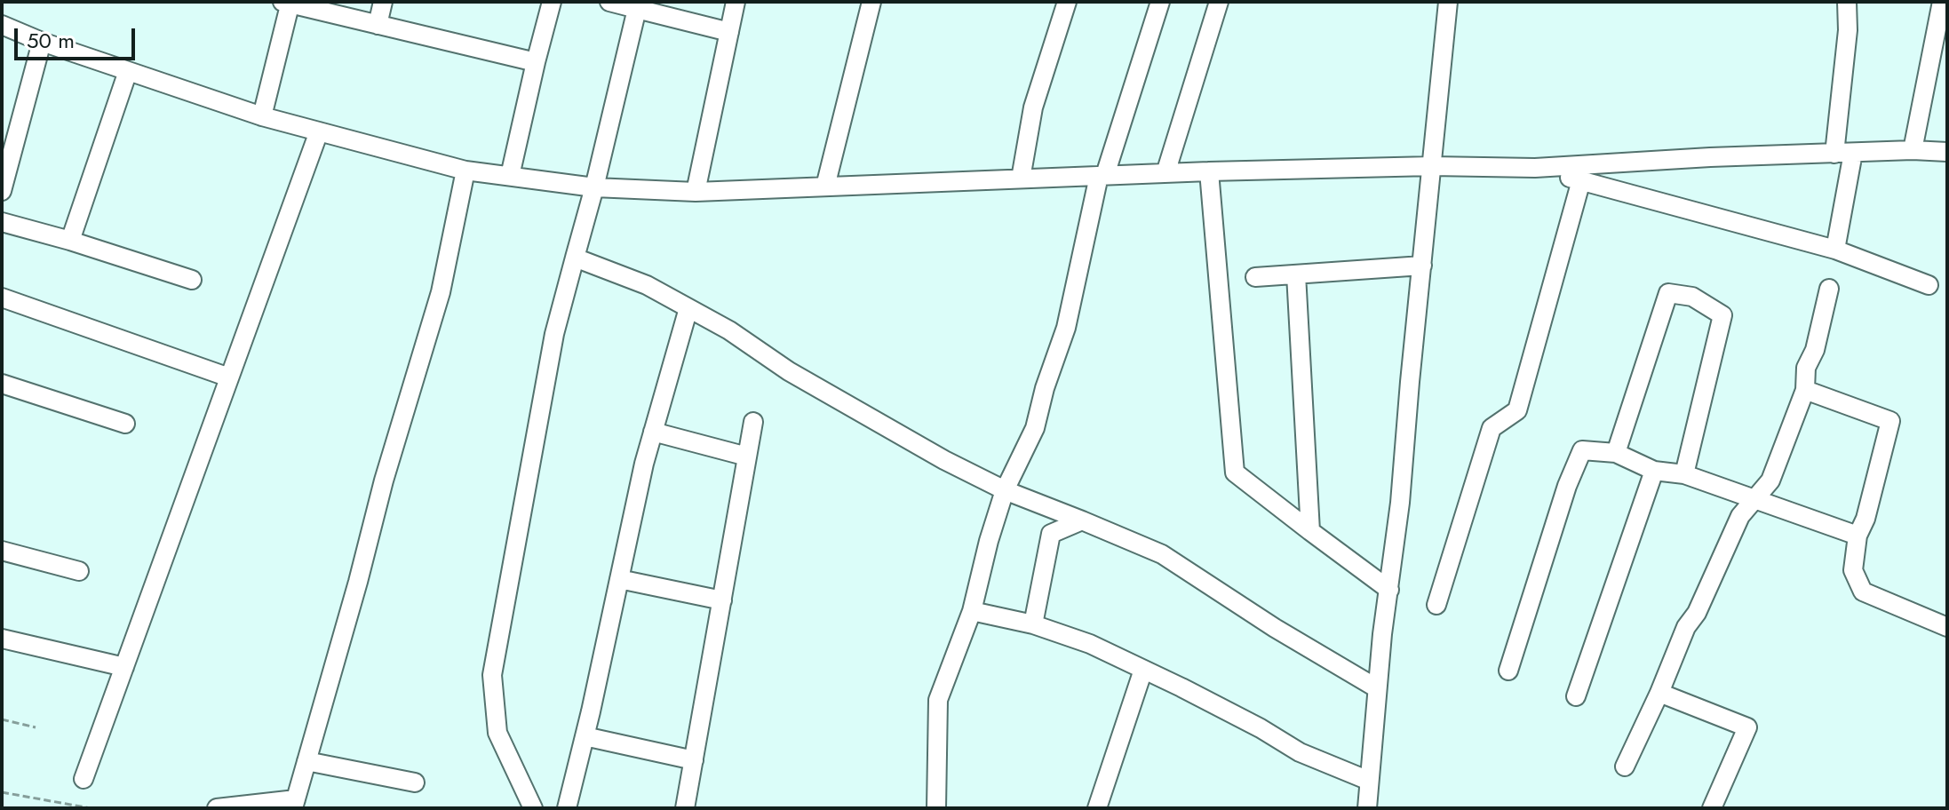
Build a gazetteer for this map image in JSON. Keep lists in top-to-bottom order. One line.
{"scale_bar":"50 m"}
